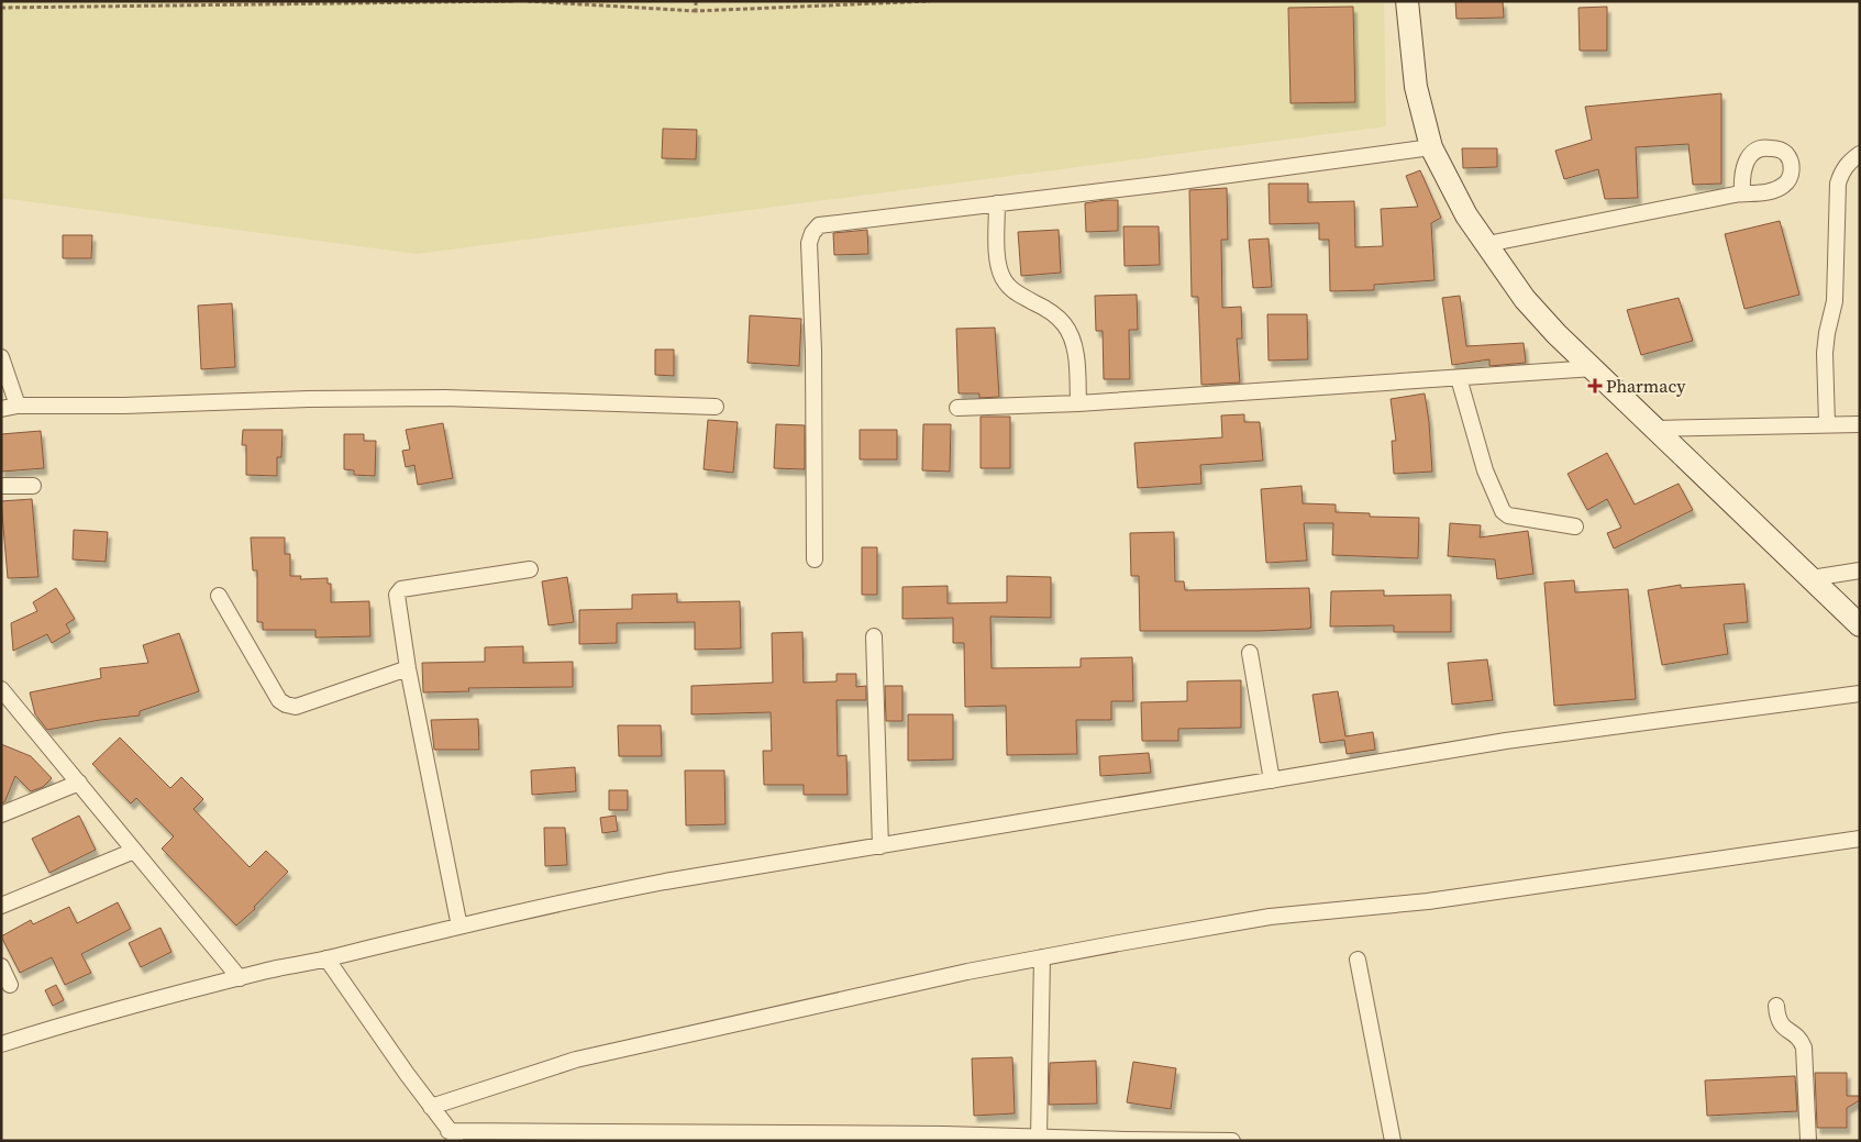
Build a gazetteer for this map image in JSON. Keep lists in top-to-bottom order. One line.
{"places":{"health":["Pharmacy"]}}
